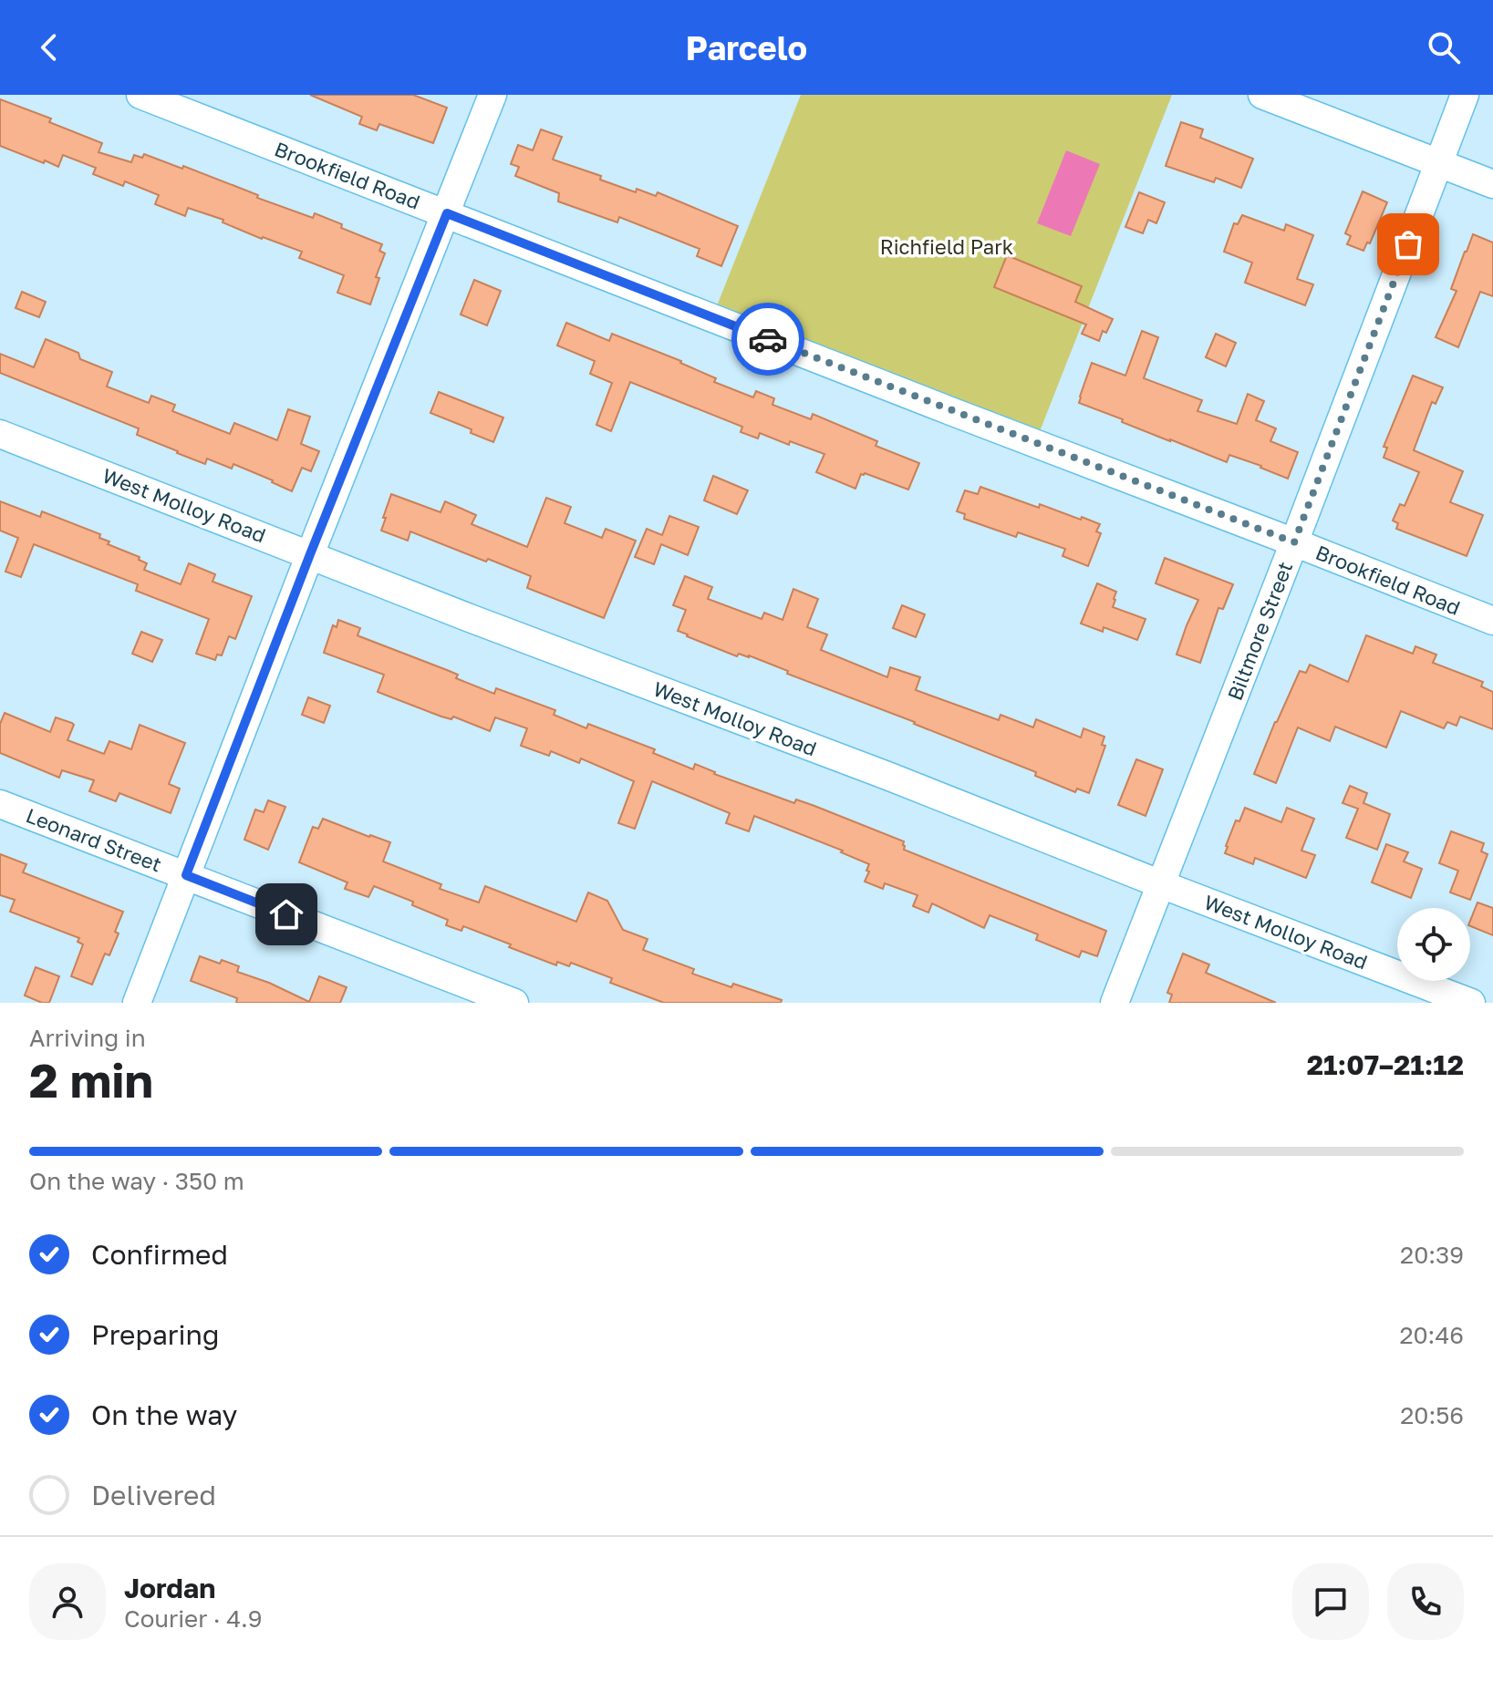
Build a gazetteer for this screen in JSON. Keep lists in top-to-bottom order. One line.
{"streets":{"street":["Brookfield Road","West Molloy Road","Biltmore Street","Leonard Street"]},"crossings":[["Brookfield Road","Biltmore Street"],["West Molloy Road","Biltmore Street"]],"parks":["Richfield Park"],"page":{"header":"Parcelo","heading":["2 min","Arriving in","21:07–21:12"],"panel":["Jordan","Courier · 4.9"],"bar":"On the way · 350 m","list":[["Confirmed","20:39"],["Preparing","20:46"],["On the way","20:56"],"Delivered"]}}
